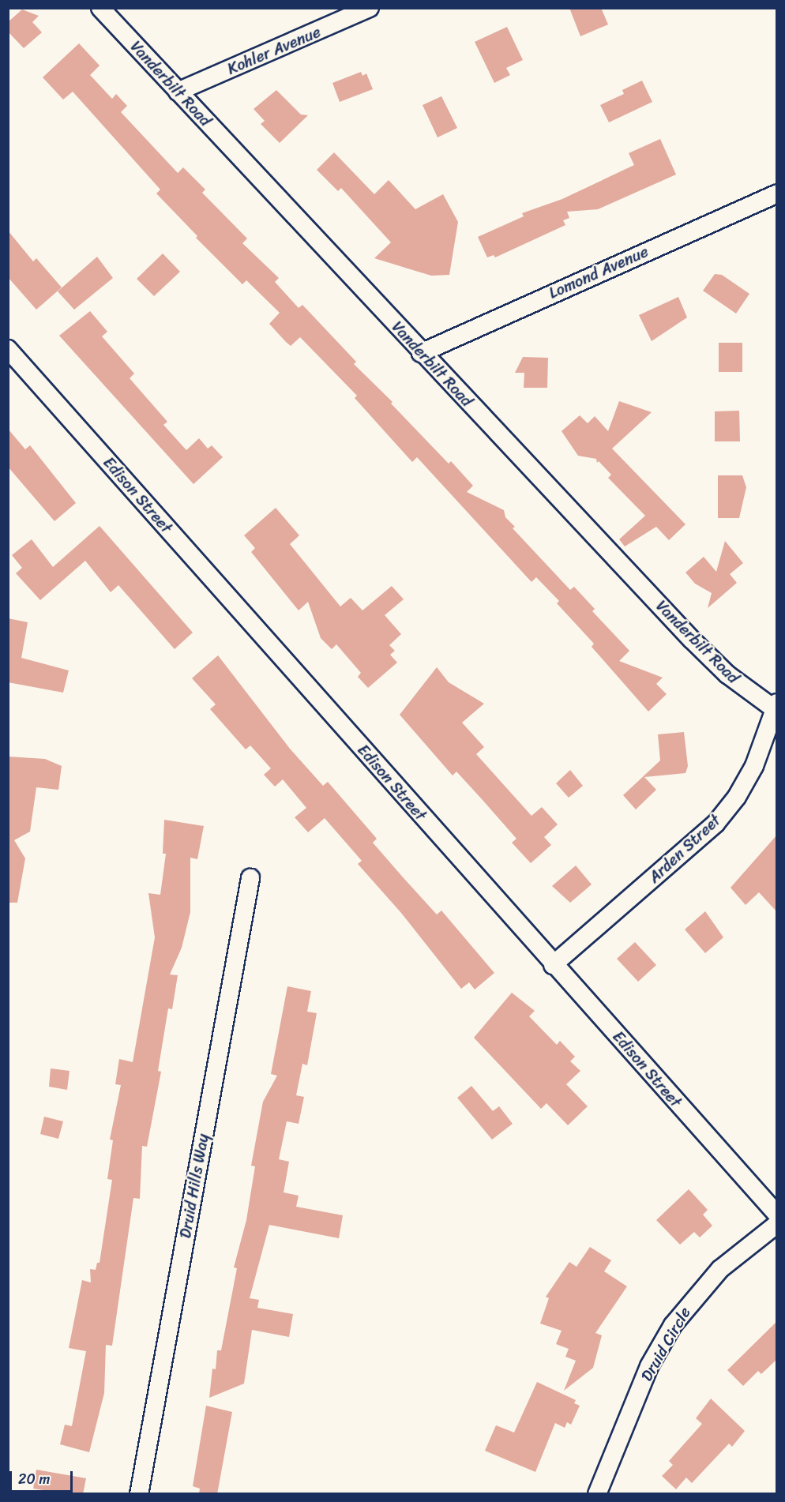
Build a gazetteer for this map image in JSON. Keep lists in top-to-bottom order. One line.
{"streets":{"street":["Kohler Avenue","Vanderbilt Road","Lomond Avenue","Edison Street","Arden Street","Druid Hills Way","Druid Circle"]},"crossings":[["Kohler Avenue","Vanderbilt Road"],["Vanderbilt Road","Lomond Avenue"],["Vanderbilt Road","Arden Street"],["Edison Street","Arden Street"]],"scale_bar":"20 m"}
